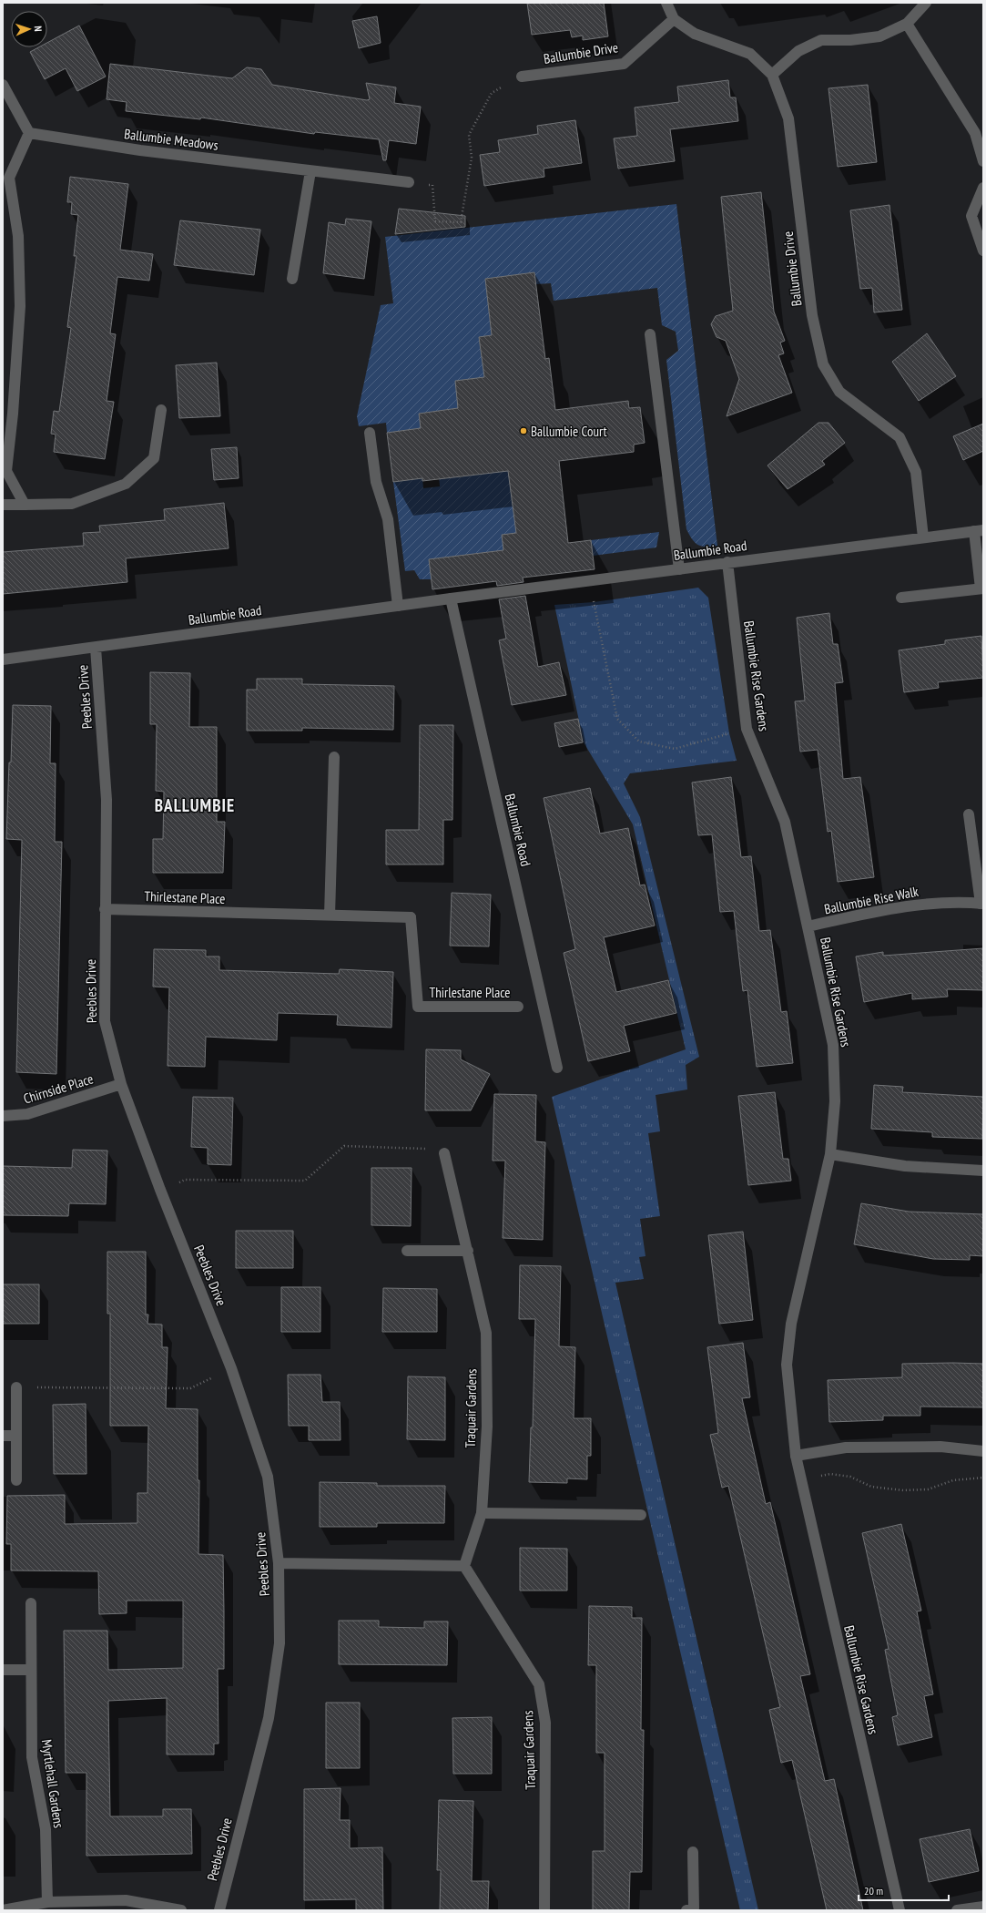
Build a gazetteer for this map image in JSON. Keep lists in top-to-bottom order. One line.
{"streets":{"street":["Ballumbie Drive","Ballumbie Meadows","Ballumbie Road","Ballumbie Rise Gardens","Peebles Drive","Thirlestane Place","Ballumbie Rise Walk","Chirnside Place","Traquair Gardens","Myrtlehall Gardens"]},"crossings":[["Ballumbie Drive","Ballumbie Road"],["Ballumbie Road","Ballumbie Rise Gardens"],["Ballumbie Road","Peebles Drive"],["Ballumbie Rise Gardens","Ballumbie Rise Walk"],["Peebles Drive","Thirlestane Place"],["Peebles Drive","Chirnside Place"]],"districts":["BALLUMBIE"],"places":["Ballumbie Court"],"scale_bar":"20 m","north":"right"}
